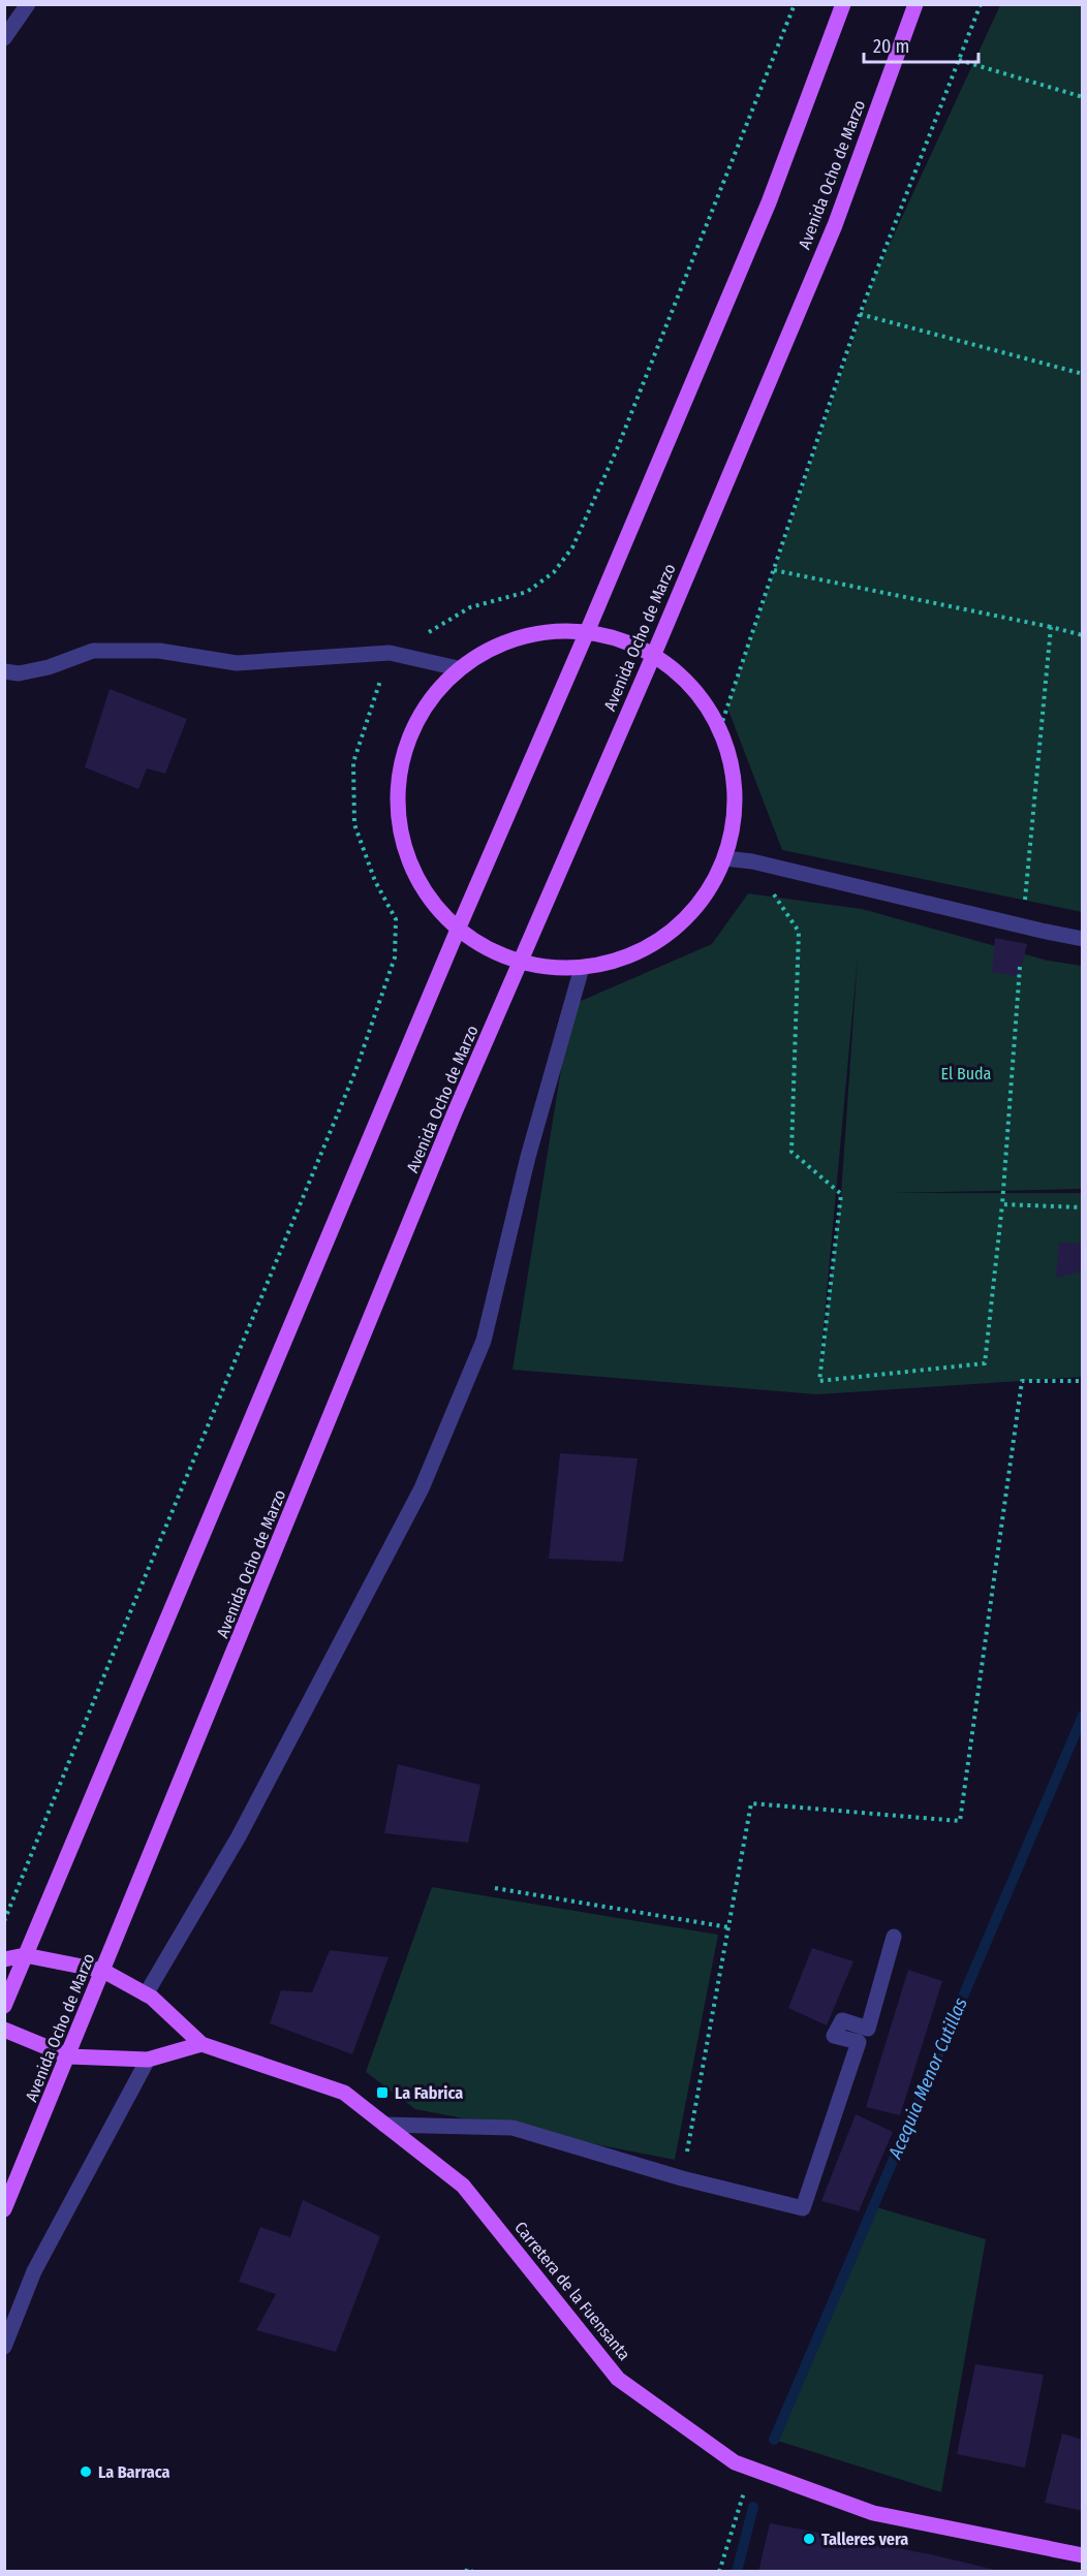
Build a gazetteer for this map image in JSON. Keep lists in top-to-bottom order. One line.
{"streets":{"main road":["Avenida Ocho de Marzo","Carretera de la Fuensanta"]},"water":["Acequia Menor Cutillas"],"parks":["El Buda"],"places":{"transit":["La Fabrica"],"other":["La Barraca","Talleres vera"]},"scale_bar":"20 m"}
